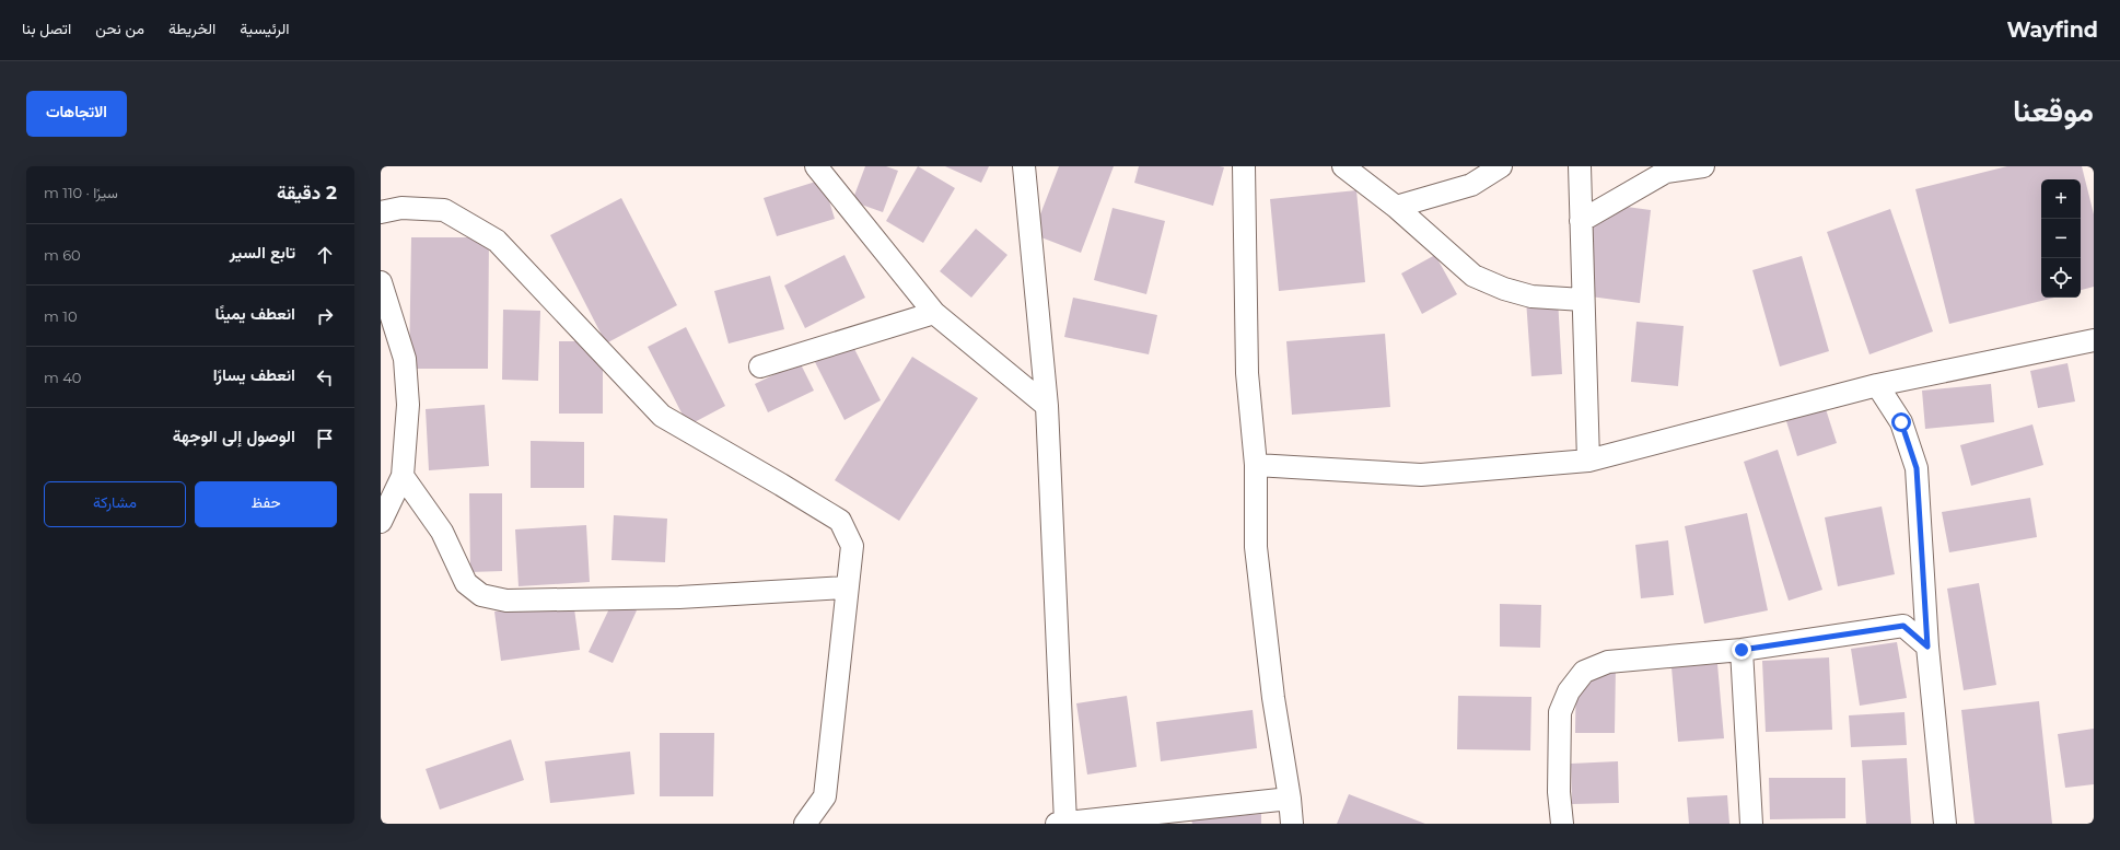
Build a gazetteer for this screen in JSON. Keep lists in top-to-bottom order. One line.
{"page":{"header":"Wayfind","nav":["الرئيسية","الخريطة","من نحن","اتصل بنا"],"title":"موقعنا","buttons":["الاتجاهات",["حفظ","مشاركة"]],"heading":["2 دقيقة","سيرًا · 110 m"],"map_buttons":["+","−"],"list":[["تابع السير","60 m"],["انعطف يمينًا","10 m"],["انعطف يسارًا","40 m"],"الوصول إلى الوجهة"]}}
